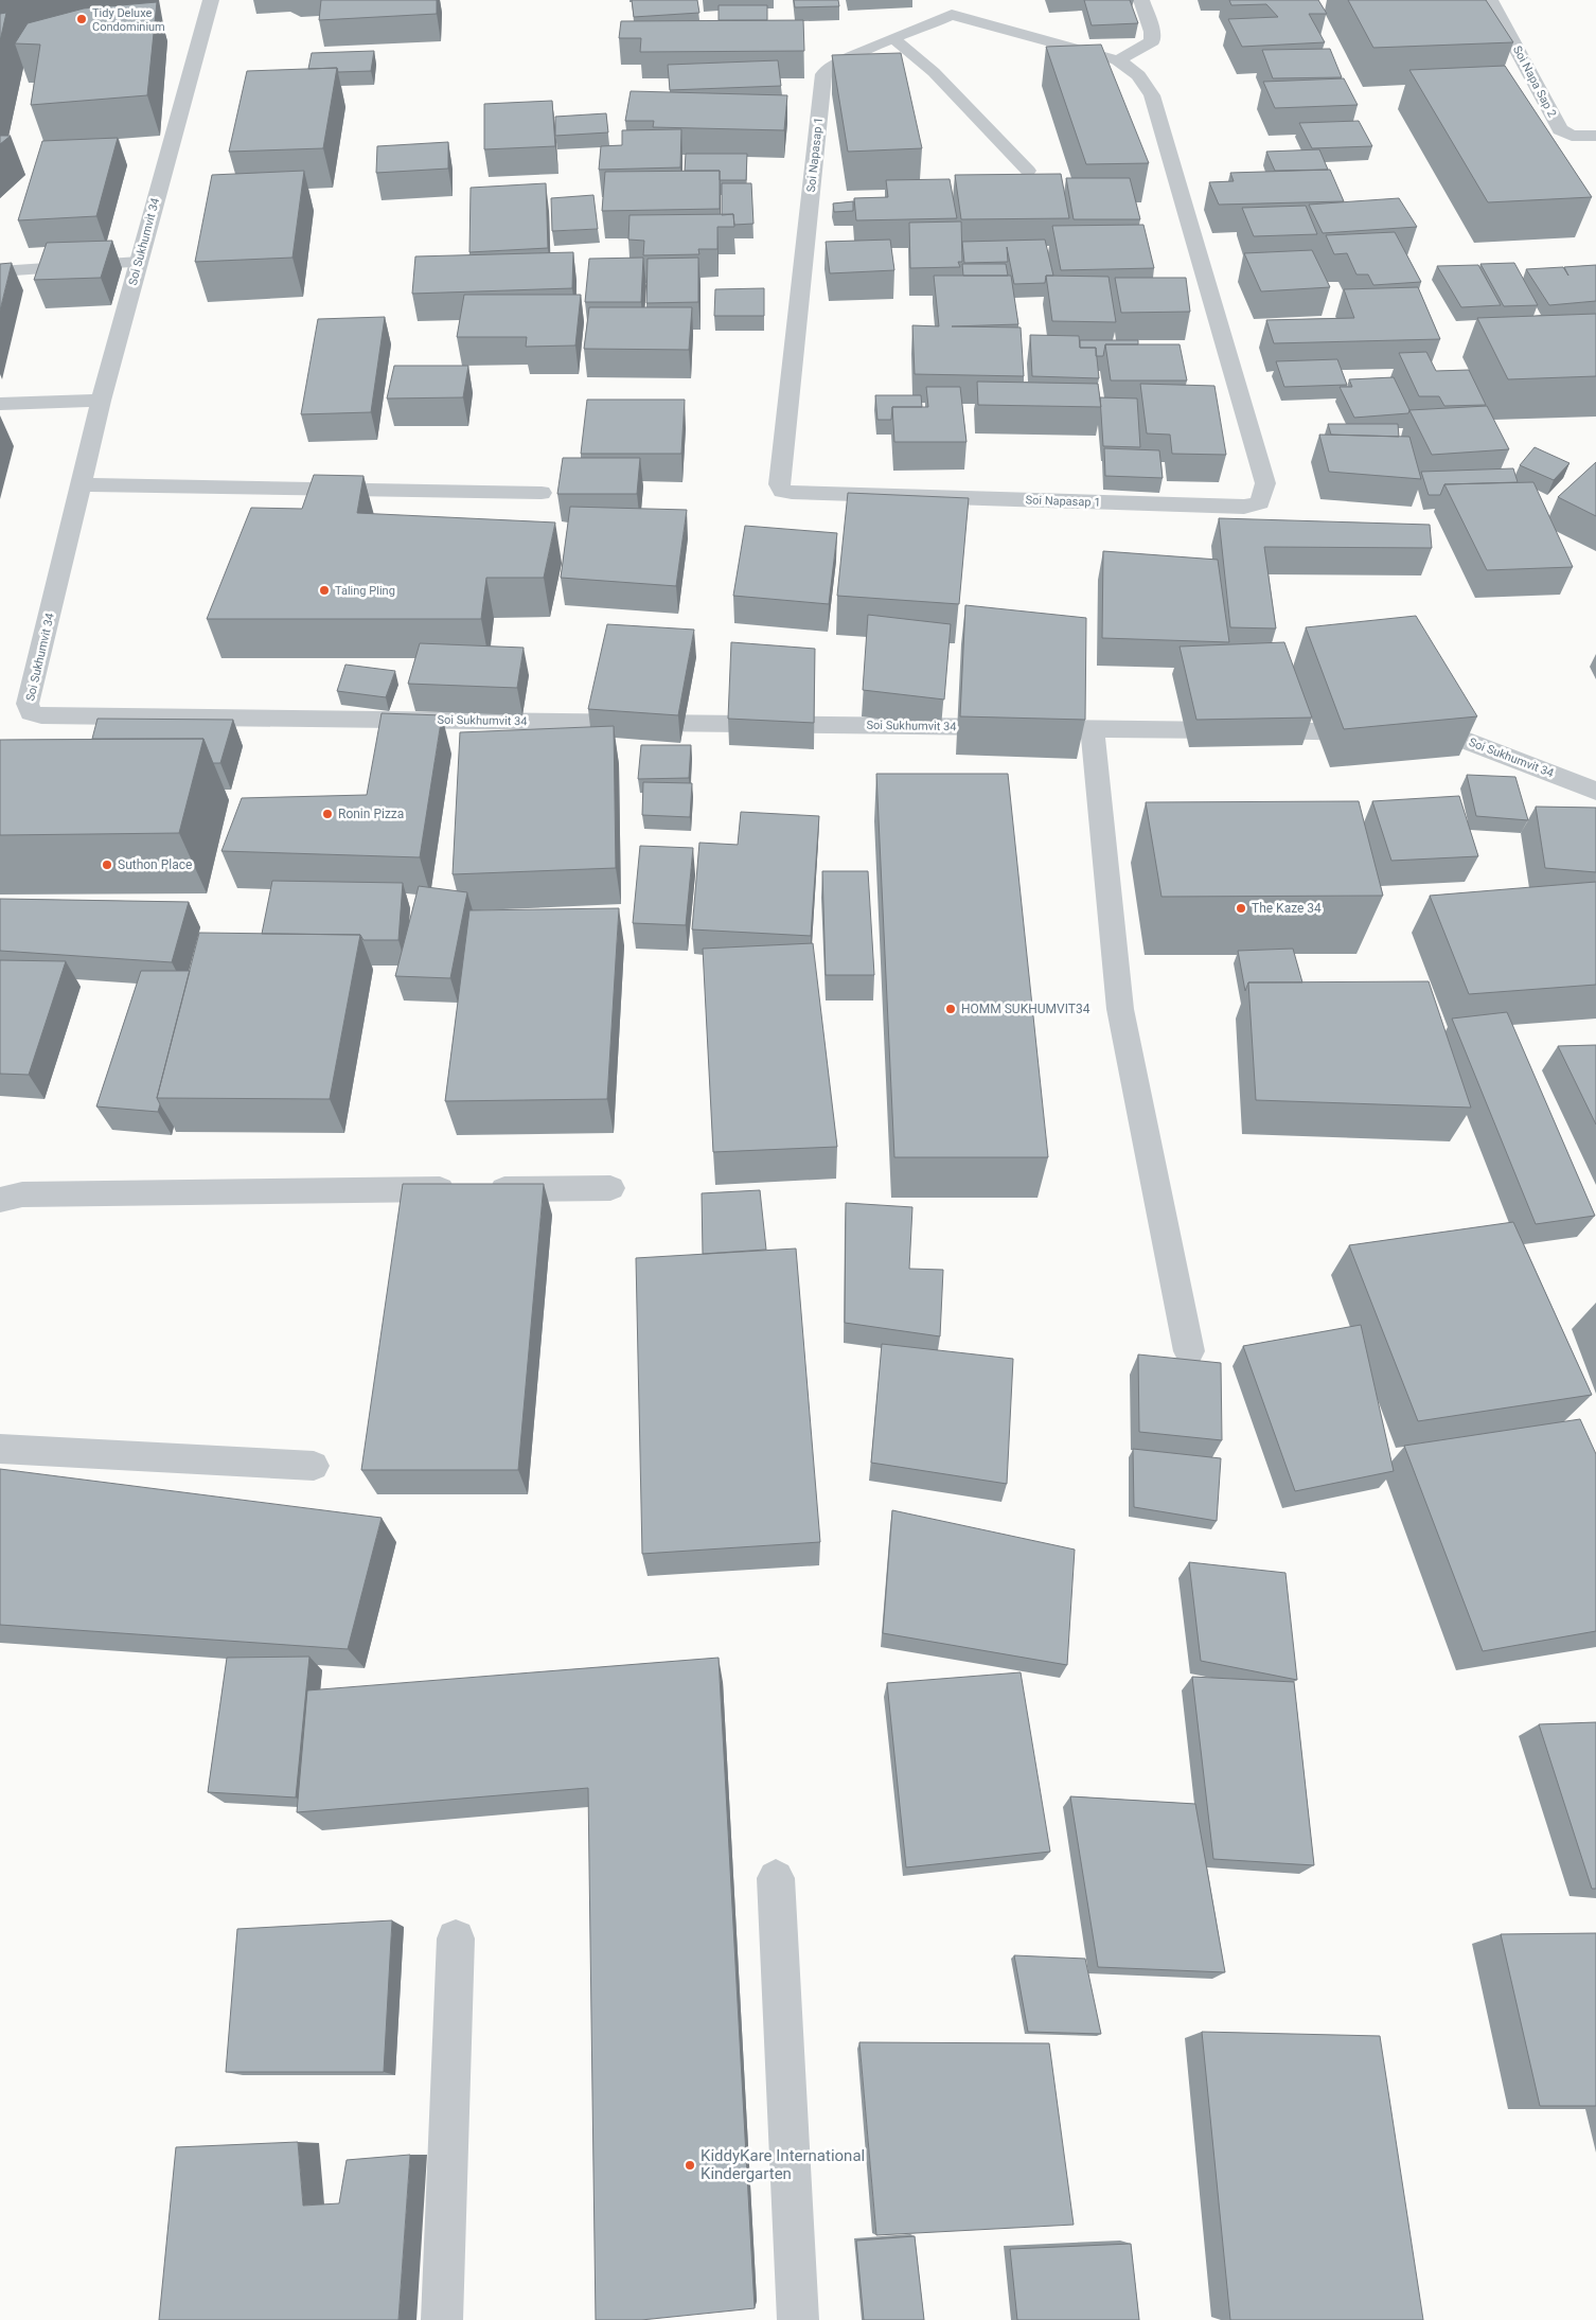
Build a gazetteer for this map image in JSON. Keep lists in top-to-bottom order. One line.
{"streets":{"street":["Soi Napa Sap 2","Soi Napasap 1","Soi Sukhumvit 34"]},"places":["Tidy Deluxe Condominium","Taling Pling","Ronin Pizza","Suthon Place","The Kaze 34","HOMM SUKHUMVIT34","KiddyKare International Kindergarten"]}
